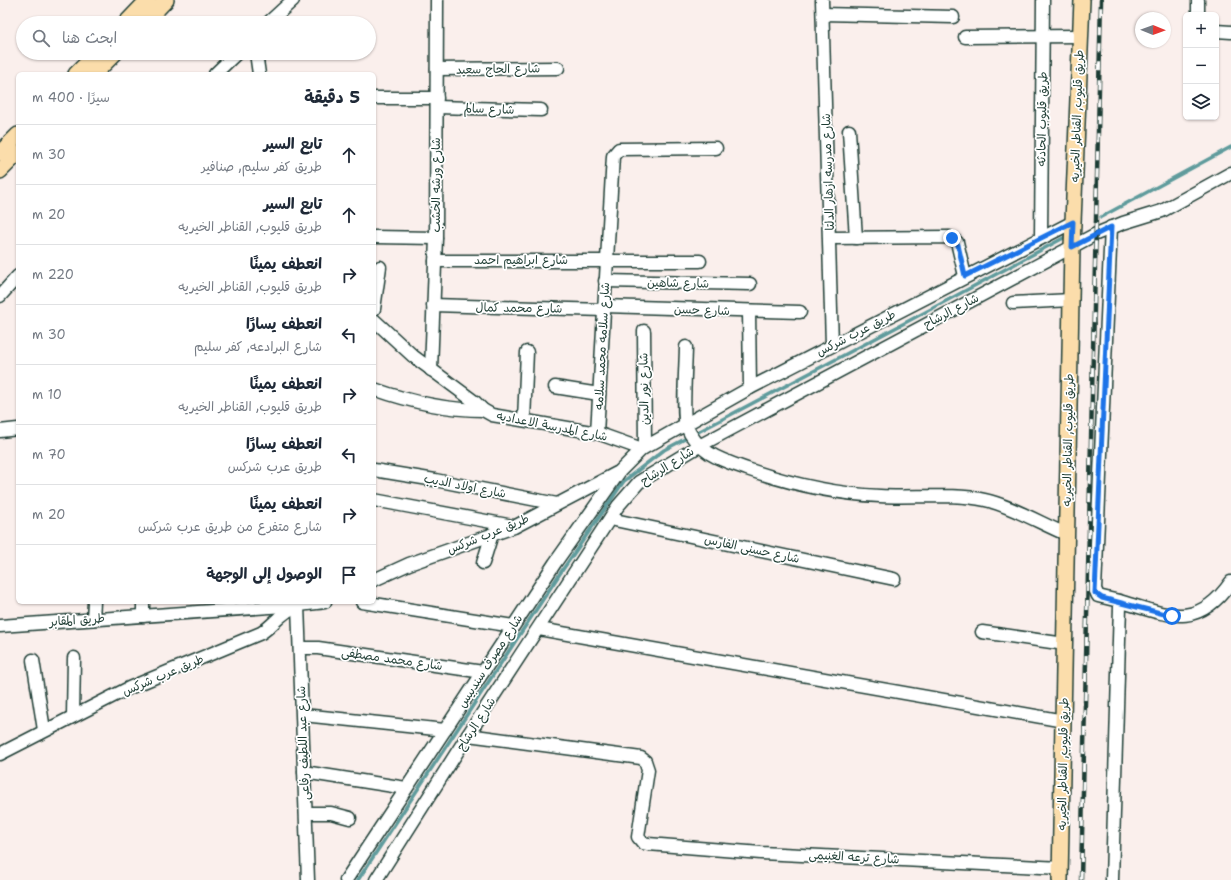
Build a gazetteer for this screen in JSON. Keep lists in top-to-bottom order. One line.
{"streets":{"main road":["طريق قليوب, القناطر الخيريه"],"street":["شارع الحاج سعيد","شارع سالم","طريق قليوب الحادثه","شارع مدرسه ازهار الدلتا","شارع ورشه الخشب","شارع ابراهيم احمد","شارع شاهين","شارع محمد كمال","شارع حسن","شارع الرشاح","طريق عرب شركس","شارع سلامه محمد سلامه","شارع نور الدين","شارع المدرسة الاعداديه","شارع اولاد الديب","شارع حسنى الفارس","طريق المقابر","شارع محمد مصطفى","شارع مصرف سندبيس","شارع عبد اللطيف رفاعى","شارع ترعه الغنيمى"]},"crossings":[["شارع الحاج سعيد","شارع ورشه الخشب"],["شارع سالم","شارع ورشه الخشب"],["طريق قليوب, القناطر الخيريه","شارع الرشاح"],["طريق قليوب, القناطر الخيريه","طريق عرب شركس"],["طريق قليوب, القناطر الخيريه","شارع ترعه الغنيمى"],["طريق قليوب الحادثه","طريق عرب شركس"],["شارع مدرسه ازهار الدلتا","طريق عرب شركس"],["شارع ورشه الخشب","شارع ابراهيم احمد"],["شارع ورشه الخشب","شارع محمد كمال"],["شارع ورشه الخشب","شارع المدرسة الاعداديه"],["شارع ابراهيم احمد","شارع سلامه محمد سلامه"],["شارع شاهين","شارع سلامه محمد سلامه"],["شارع محمد كمال","شارع حسن"],["شارع محمد كمال","شارع سلامه محمد سلامه"],["شارع حسن","شارع سلامه محمد سلامه"],["شارع الرشاح","شارع حسنى الفارس"],["شارع الرشاح","شارع ترعه الغنيمى"],["طريق عرب شركس","شارع نور الدين"],["طريق عرب شركس","شارع المدرسة الاعداديه"],["طريق عرب شركس","شارع اولاد الديب"],["طريق عرب شركس","طريق المقابر"],["طريق عرب شركس","شارع مصرف سندبيس"],["طريق عرب شركس","شارع عبد اللطيف رفاعى"],["شارع سلامه محمد سلامه","شارع المدرسة الاعداديه"],["شارع نور الدين","شارع المدرسة الاعداديه"],["شارع نور الدين","شارع مصرف سندبيس"],["شارع المدرسة الاعداديه","شارع مصرف سندبيس"],["طريق المقابر","شارع عبد اللطيف رفاعى"],["شارع محمد مصطفى","شارع مصرف سندبيس"],["شارع محمد مصطفى","شارع عبد اللطيف رفاعى"]],"north":"right","page":{"map_buttons":["+","−"],"search":"ابحث هنا","heading":["5 دقيقة","سيرًا · 400 m"],"list":[["تابع السير","طريق كفر سليم, صنافير","30 m"],["تابع السير","طريق قليوب, القناطر الخيريه","20 m"],["انعطف يمينًا","طريق قليوب, القناطر الخيريه","220 m"],["انعطف يسارًا","شارع البرادعه, كفر سليم","30 m"],["انعطف يمينًا","طريق قليوب, القناطر الخيريه","10 m"],["انعطف يسارًا","طريق عرب شركس","70 m"],["انعطف يمينًا","شارع متفرع من طريق عرب شركس","20 m"],"الوصول إلى الوجهة"]}}
